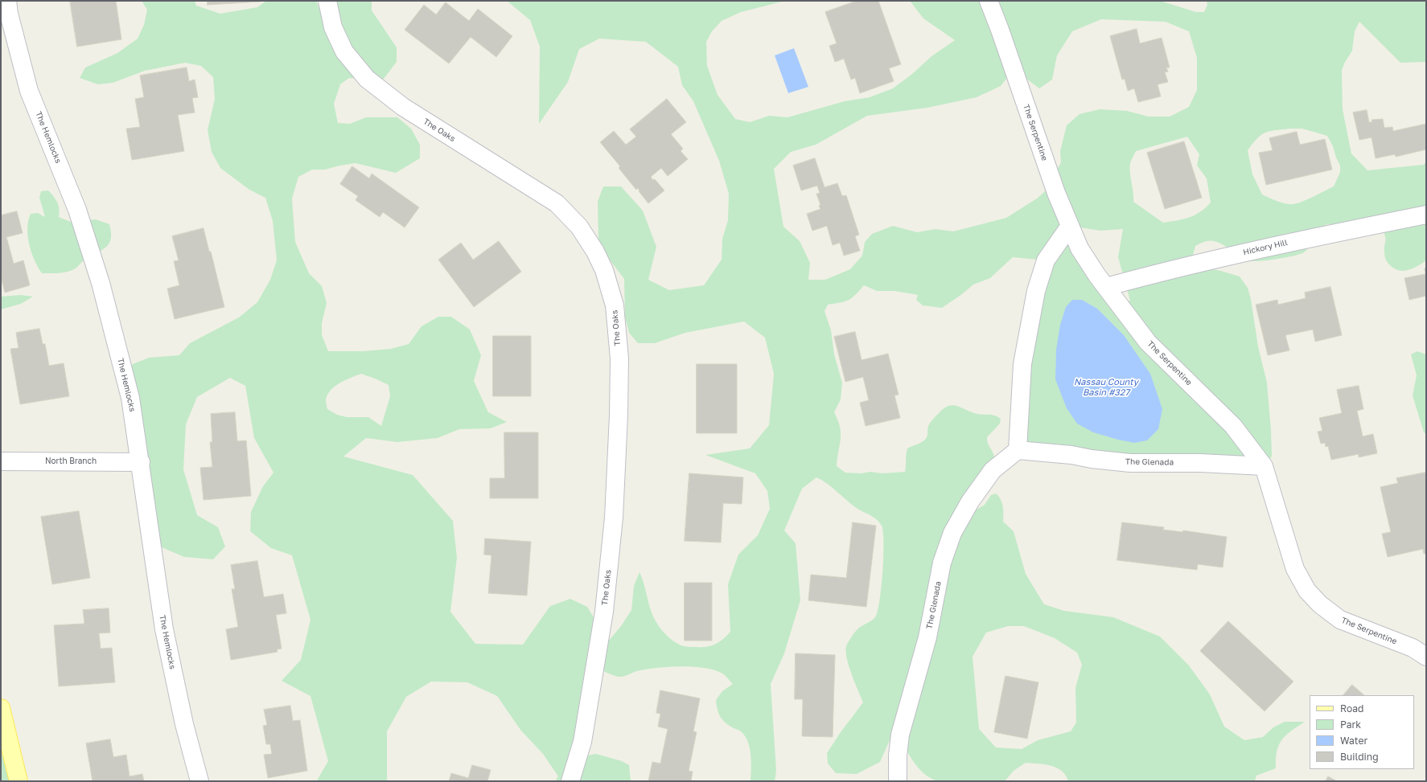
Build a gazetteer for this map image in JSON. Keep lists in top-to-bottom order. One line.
{"streets":{"street":["The Oaks","The Serpentine","The Hemlocks","Hickory Hill","North Branch","The Glenada"]},"crossings":[["The Serpentine","Hickory Hill"],["The Serpentine","The Glenada"],["The Hemlocks","North Branch"]],"water":["Nassau County Basin #327"],"legend":["Road","Park","Water","Building"]}
